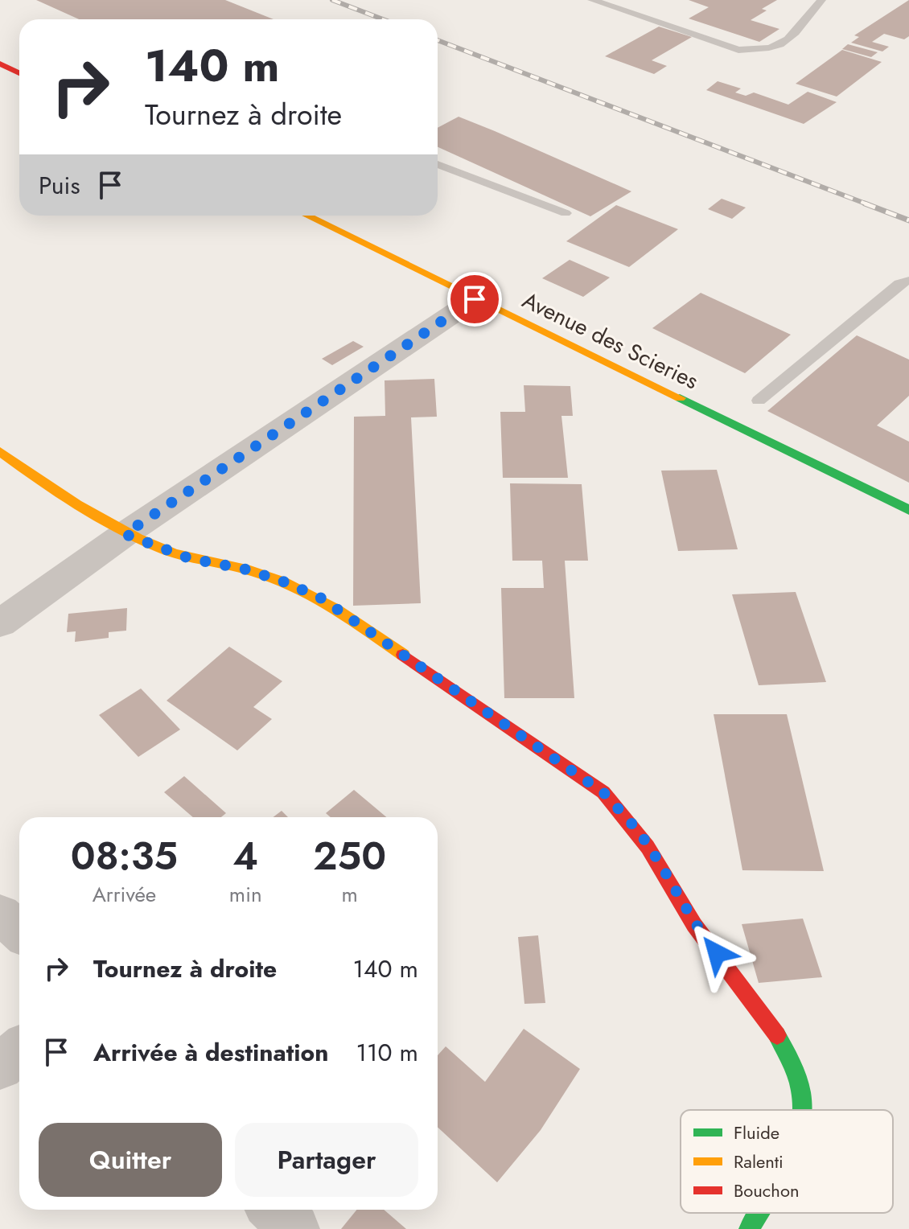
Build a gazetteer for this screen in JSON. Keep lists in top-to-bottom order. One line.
{"streets":{"street":["Avenue des Scieries"]},"legend":["Fluide","Ralenti","Bouchon"],"page":{"turn":["140 m","Tournez à droite"],"then":"Puis","eta":["08:35","Arrivée","4","min","250","m"],"list":[{"name":"Tournez à droite","value":"140 m"},{"name":"Arrivée à destination","value":"110 m"}],"buttons":["Quitter","Partager"]}}
